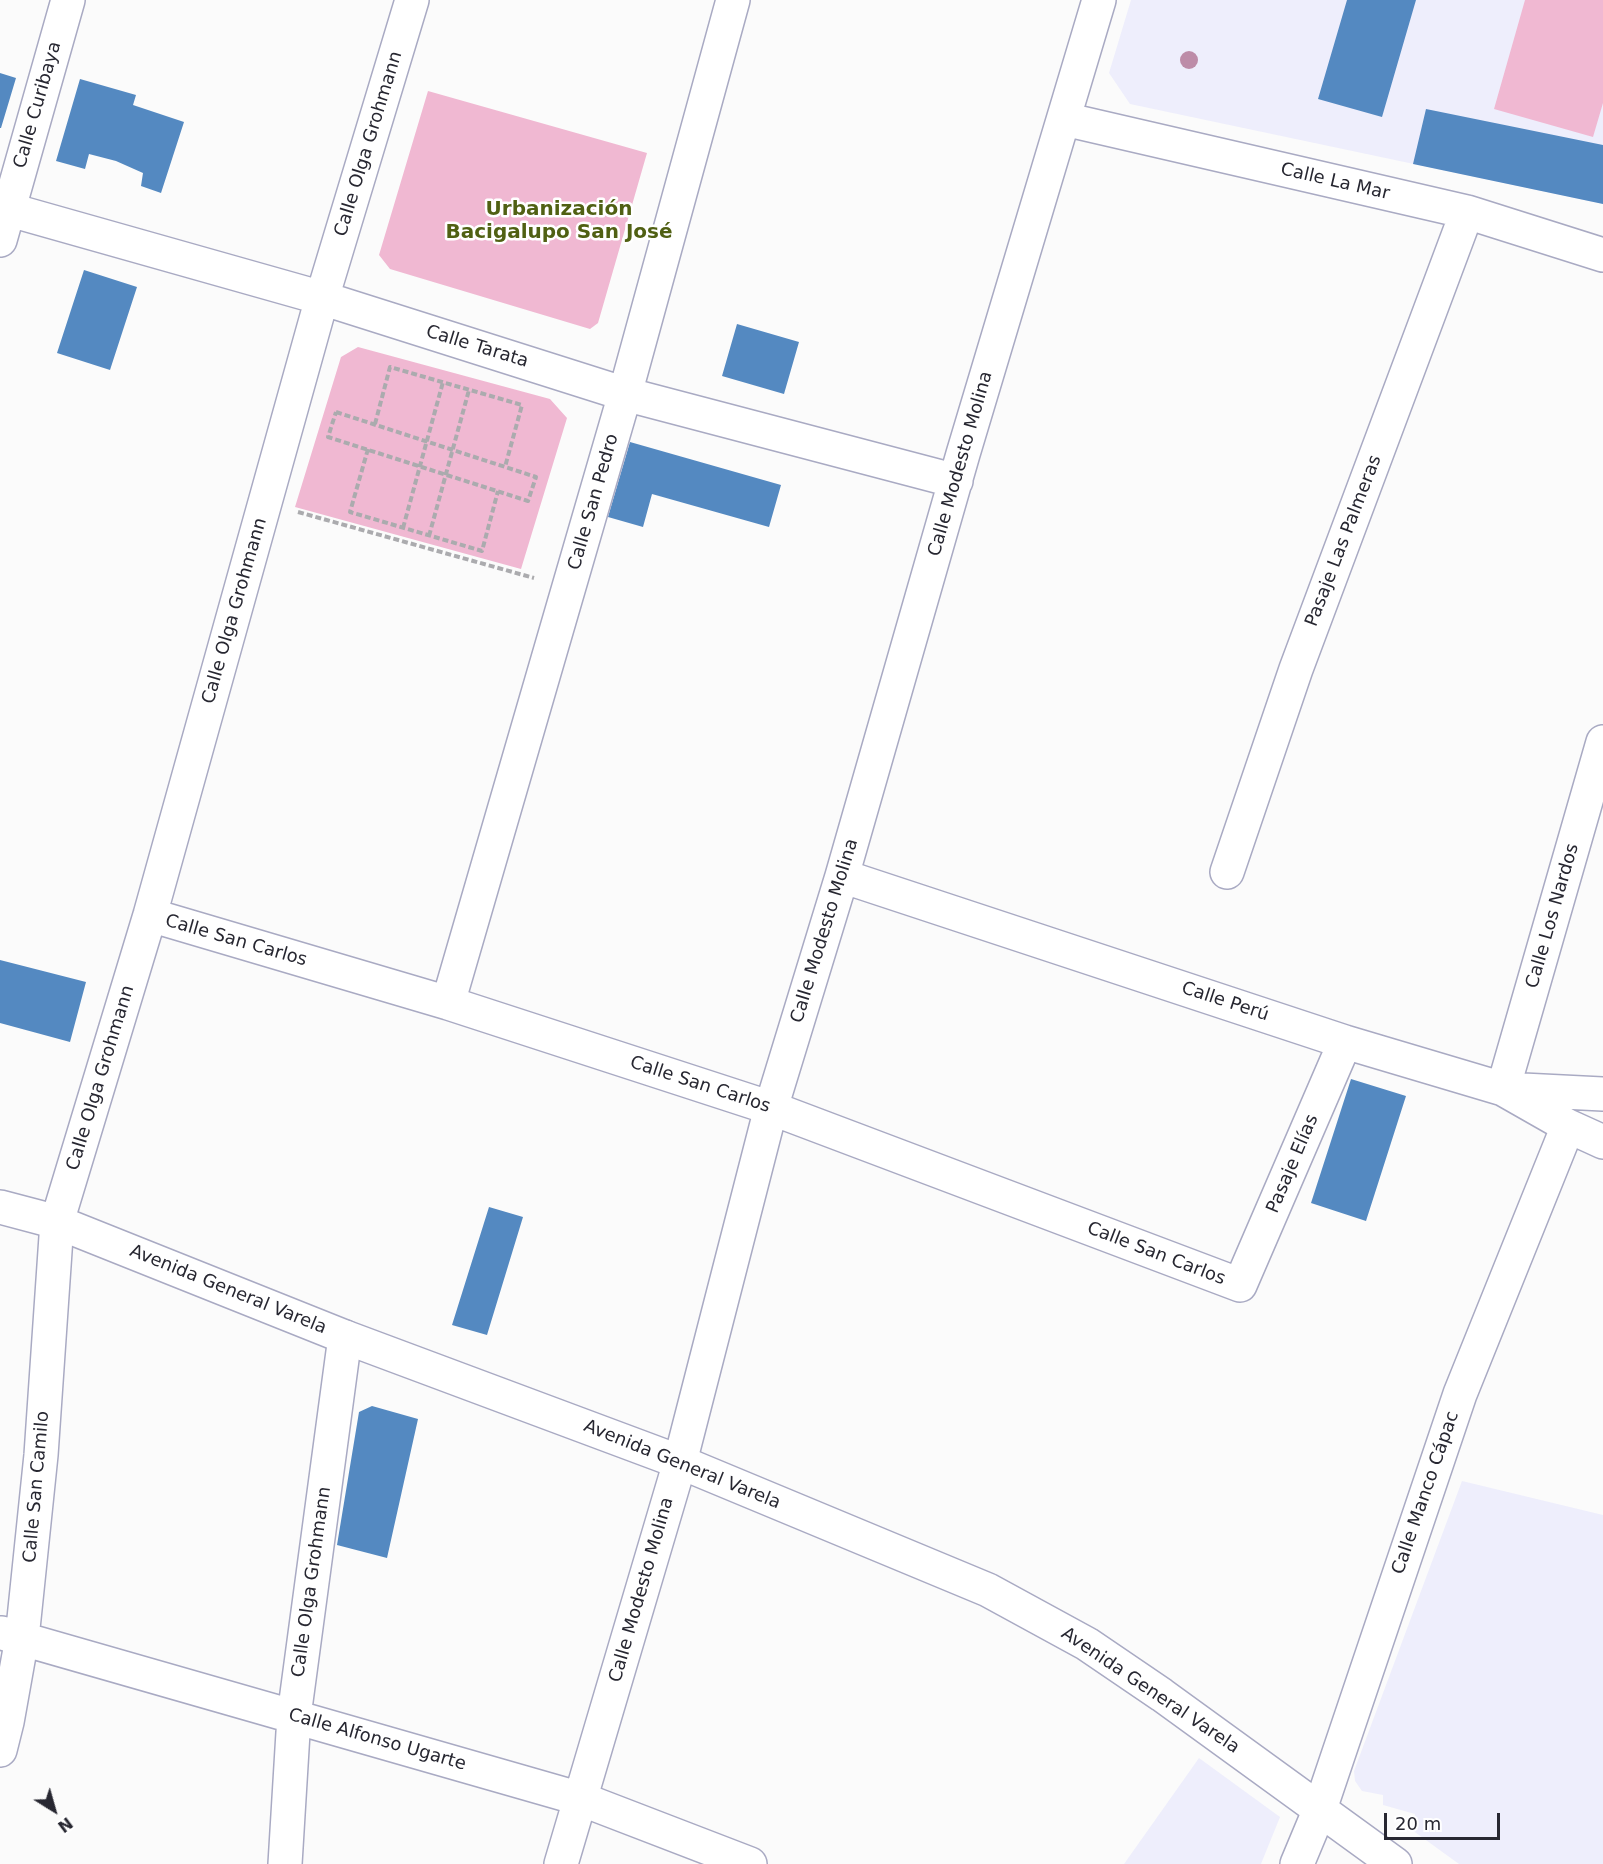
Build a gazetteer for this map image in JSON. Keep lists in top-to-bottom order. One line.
{"streets":{"street":["Calle Curibaya","Calle Olga Grohmann","Calle La Mar","Calle Tarata","Calle Modesto Molina","Calle San Pedro","Pasaje Las Palmeras","Calle Los Nardos","Calle San Carlos","Calle Perú","Pasaje Elías","Avenida General Varela","Calle San Camilo","Calle Manco Cápac","Calle Alfonso Ugarte"]},"crossings":[["Calle Curibaya","Calle Tarata"],["Calle Olga Grohmann","Calle Tarata"],["Calle Olga Grohmann","Calle San Carlos"],["Calle Olga Grohmann","Avenida General Varela"],["Calle Olga Grohmann","Calle San Camilo"],["Calle Olga Grohmann","Calle Alfonso Ugarte"],["Calle La Mar","Calle Modesto Molina"],["Calle La Mar","Pasaje Las Palmeras"],["Calle Tarata","Calle Modesto Molina"],["Calle Tarata","Calle San Pedro"],["Calle Modesto Molina","Calle San Carlos"],["Calle Modesto Molina","Calle Perú"],["Calle Modesto Molina","Avenida General Varela"],["Calle Modesto Molina","Calle Alfonso Ugarte"],["Calle San Pedro","Calle San Carlos"],["Calle Los Nardos","Calle Perú"],["Calle San Carlos","Pasaje Elías"],["Calle Perú","Pasaje Elías"],["Calle Perú","Calle Manco Cápac"],["Avenida General Varela","Calle San Camilo"],["Avenida General Varela","Calle Manco Cápac"],["Calle San Camilo","Calle Alfonso Ugarte"]],"districts":["Urbanización Bacigalupo San José"],"scale_bar":"20 m","north":"bottom right"}
